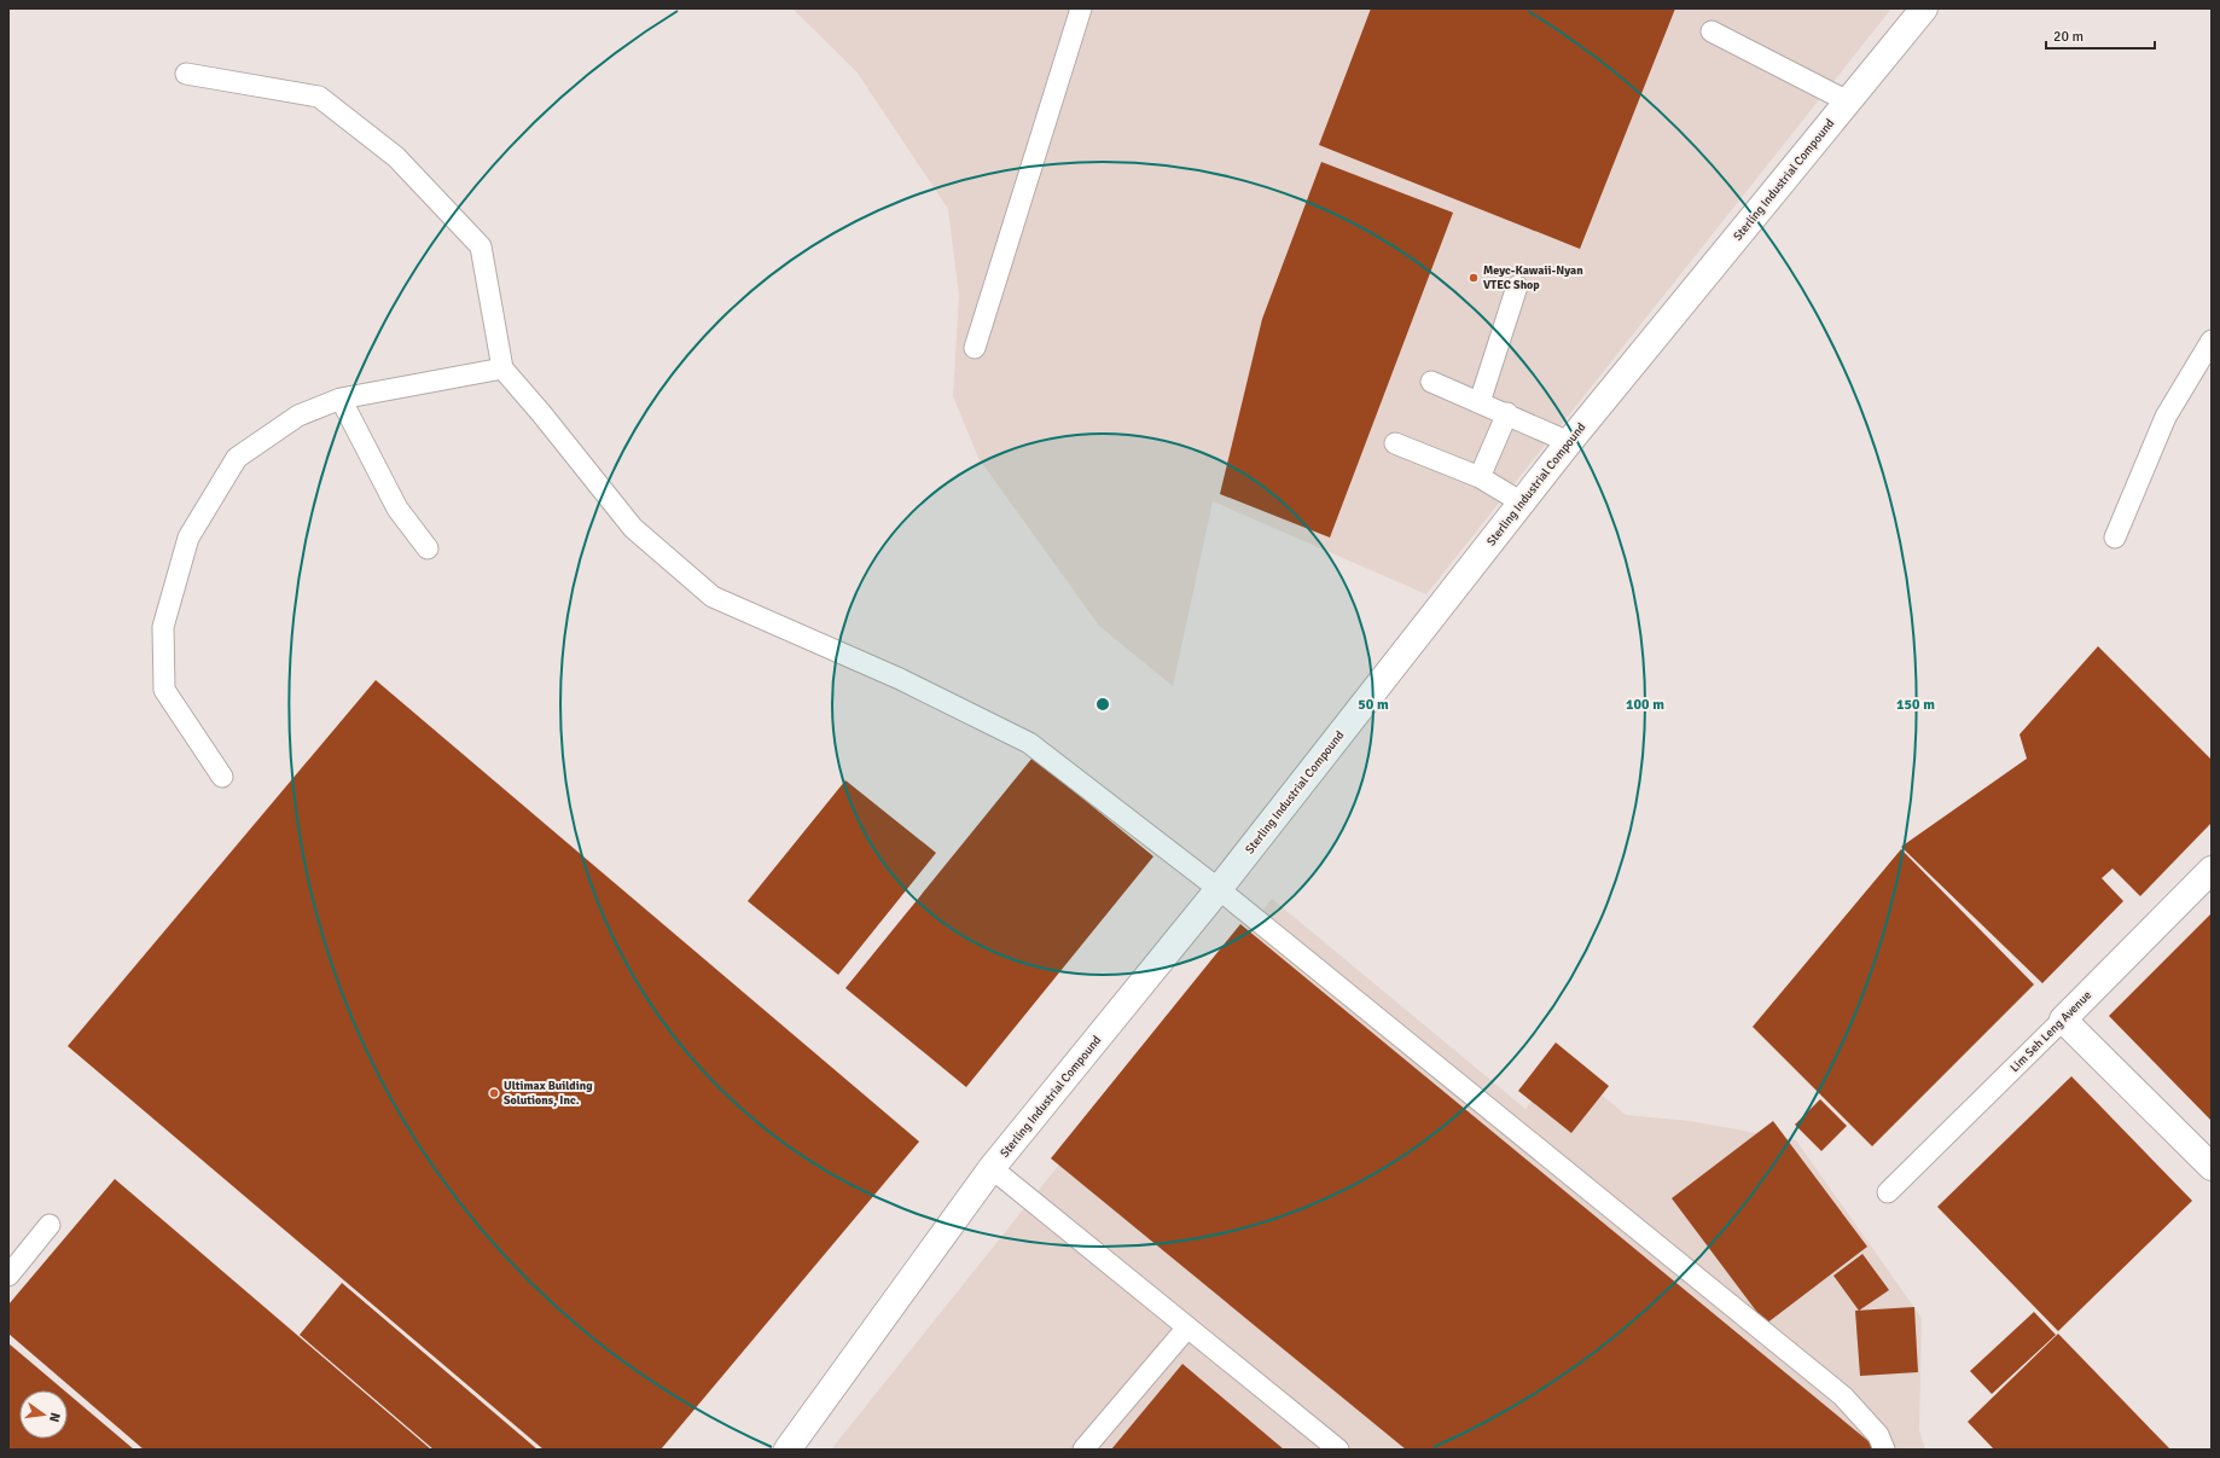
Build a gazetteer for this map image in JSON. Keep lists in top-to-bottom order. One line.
{"streets":{"street":["Sterling Industrial Compound","Lim Seh Leng Avenue"]},"places":["Meyc-Kawaii-Nyan VTEC Shop","Ultimax Building Solutions, Inc."],"scale_bar":"20 m","north":"right","rings":["50 m","100 m","150 m"]}
